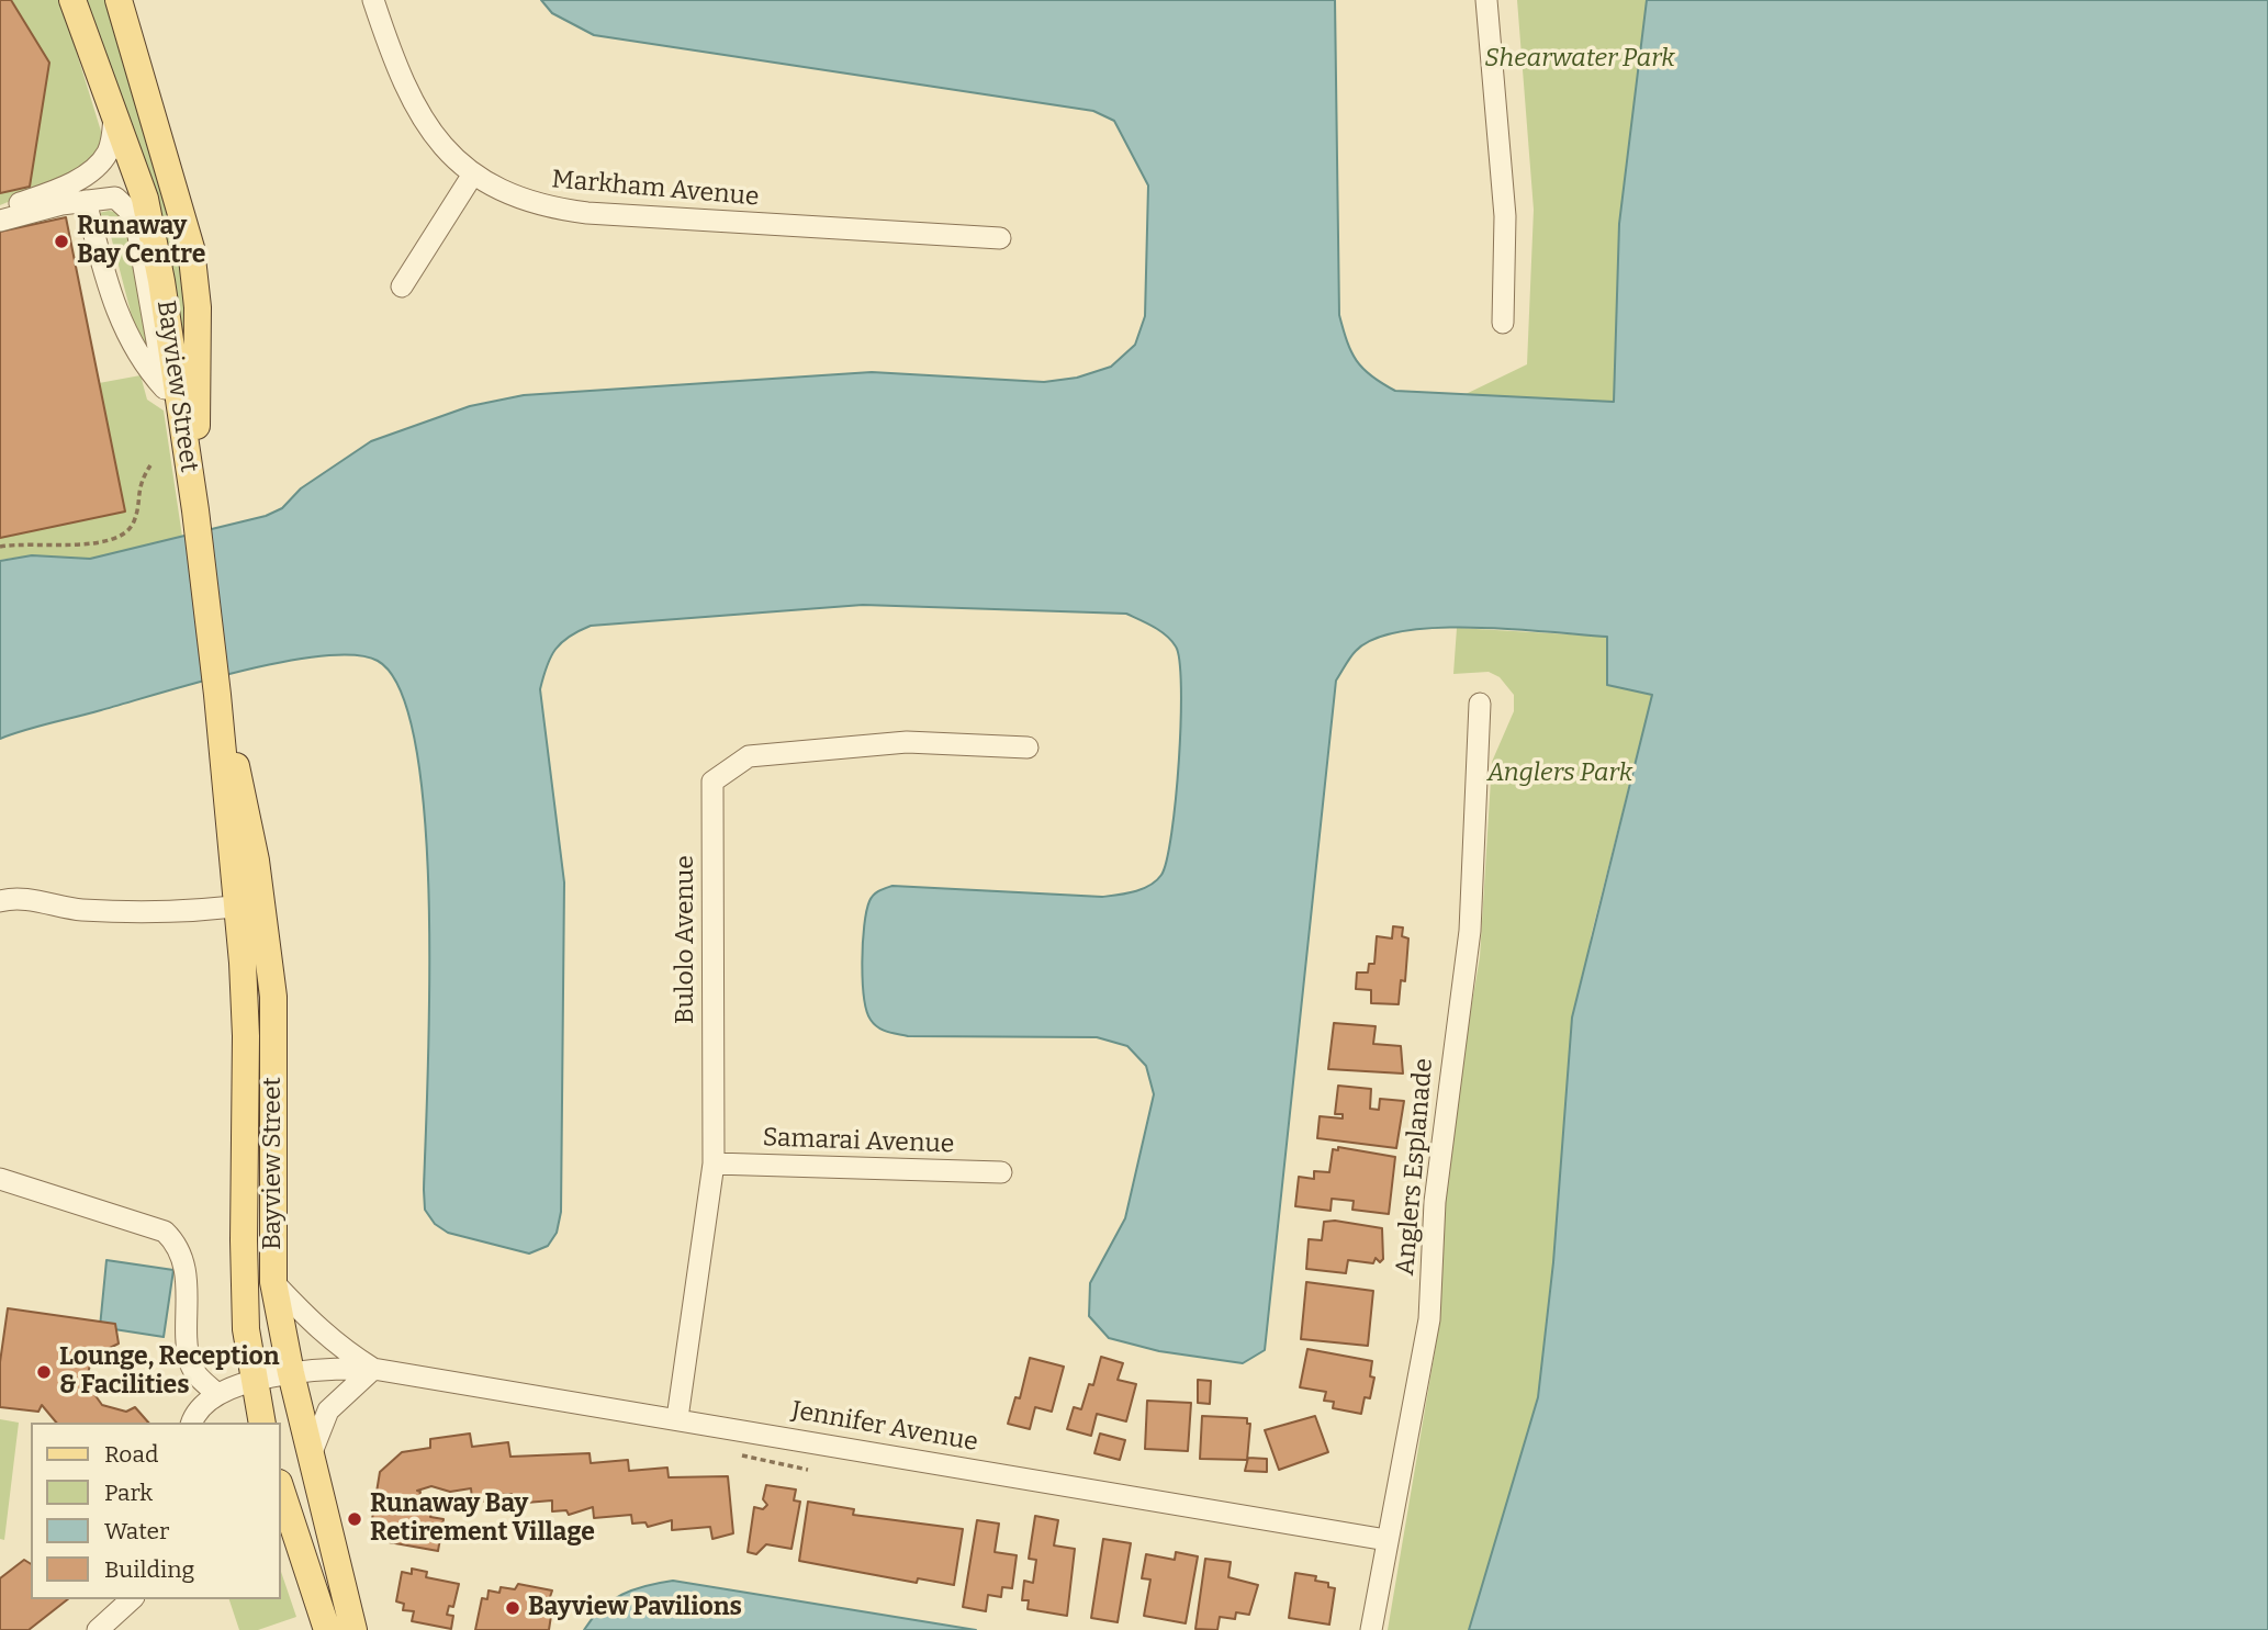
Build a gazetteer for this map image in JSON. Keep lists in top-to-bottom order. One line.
{"streets":{"main road":["Bayview Street"],"street":["Markham Avenue","Bulolo Avenue","Samarai Avenue","Anglers Esplanade","Jennifer Avenue"]},"crossings":[["Bayview Street","Jennifer Avenue"],["Bulolo Avenue","Samarai Avenue"],["Bulolo Avenue","Jennifer Avenue"],["Anglers Esplanade","Jennifer Avenue"]],"parks":["Shearwater Park","Anglers Park"],"places":["Runaway Bay Centre","Lounge, Reception & Facilities","Runaway Bay Retirement Village","Bayview Pavilions"],"legend":["Road","Park","Water","Building"]}
